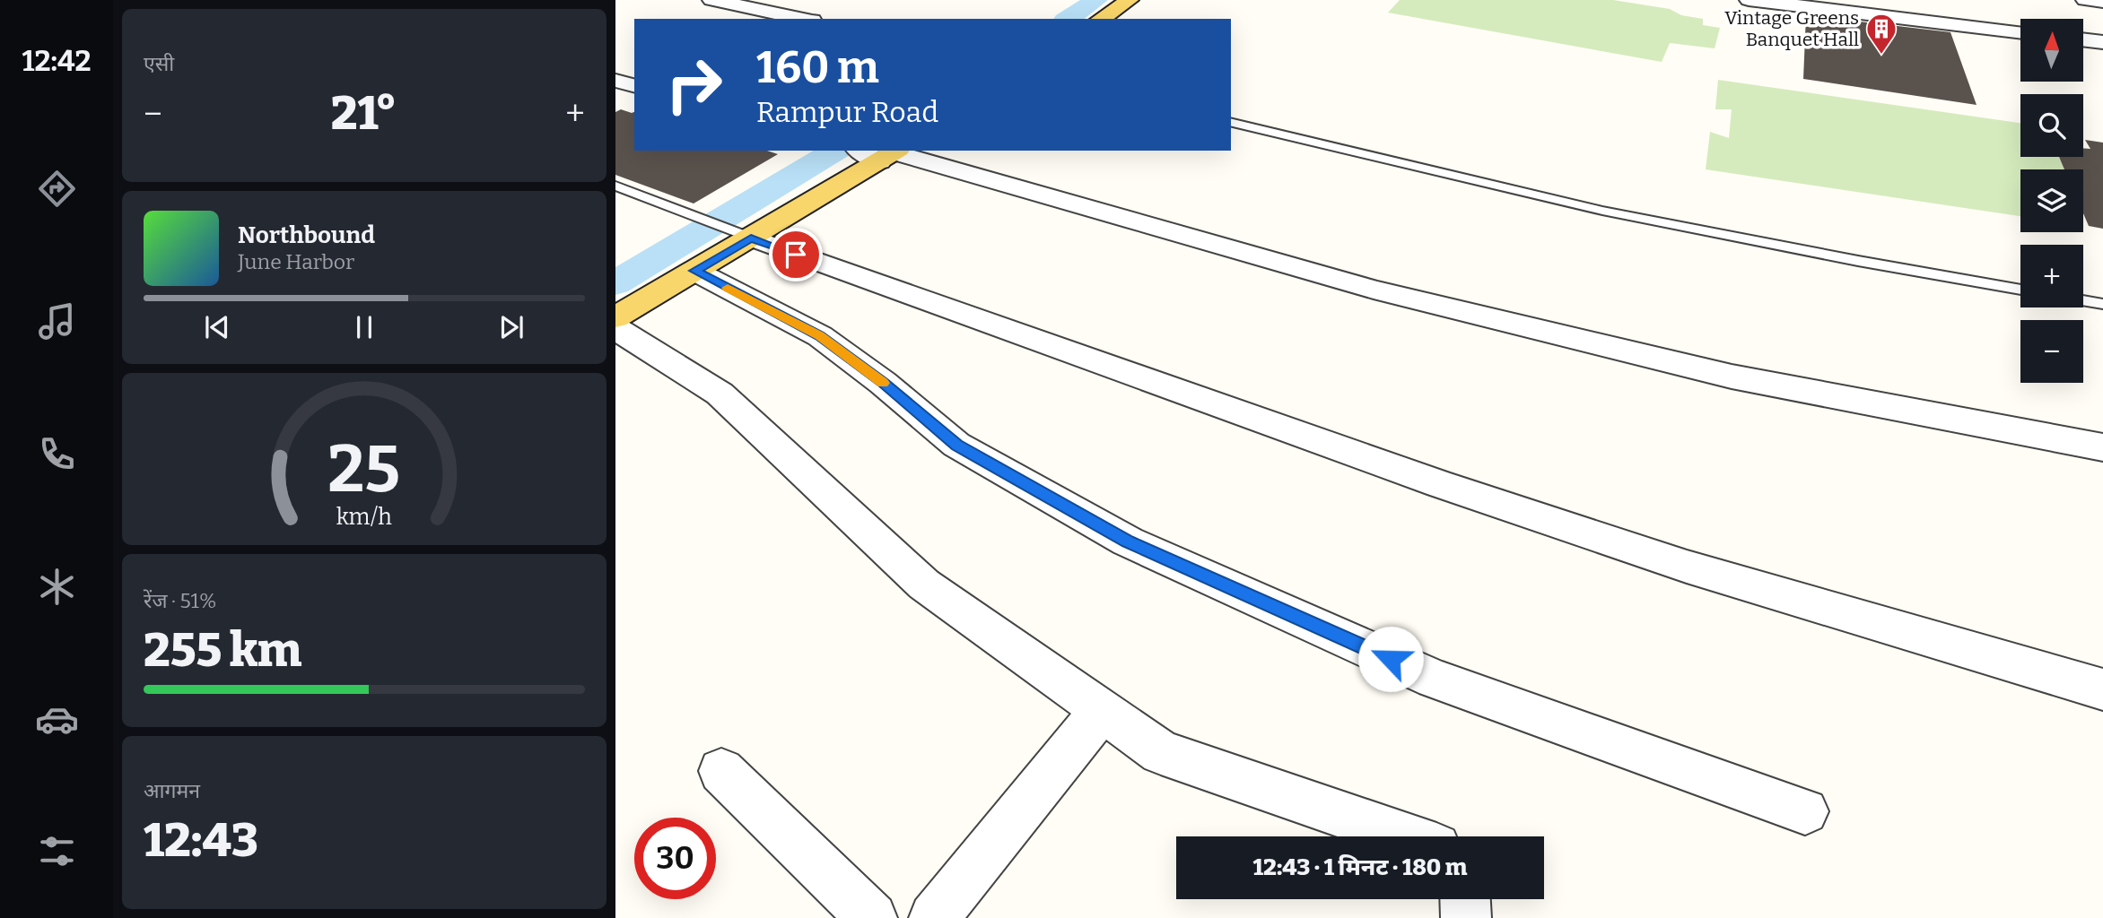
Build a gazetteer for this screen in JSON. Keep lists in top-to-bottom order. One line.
{"places":{"building":["Vintage Greens Banquet Hall"]},"north":"top","page":{"tabs":"12:42","tile":["एसी",["रेंज · 51%","255 km"],["आगमन","12:43"]],"map_buttons":["+","−"],"turn":["160 m","Rampur Road"],"heat":["−","21°","+"],"song":["Northbound","June Harbor"],"limit":"30","trip":"12:43 · 1 मिनट · 180 m","gauge":["25","km/h"]}}
